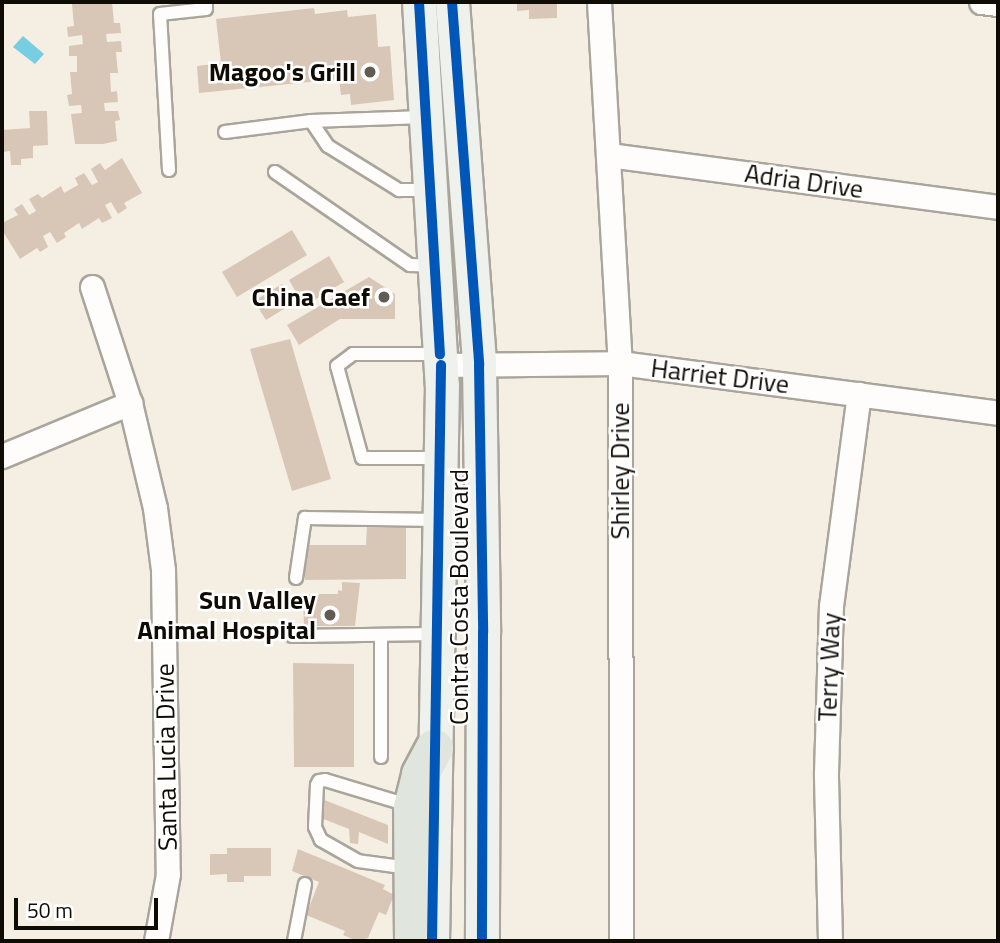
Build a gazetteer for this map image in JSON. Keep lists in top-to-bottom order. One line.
{"streets":{"main road":["Contra Costa Boulevard"],"street":["Adria Drive","Harriet Drive","Shirley Drive","Terry Way","Santa Lucia Drive"]},"crossings":[["Adria Drive","Shirley Drive"],["Harriet Drive","Shirley Drive"],["Harriet Drive","Contra Costa Boulevard"],["Harriet Drive","Terry Way"]],"places":["Magoo's Grill","China Caef","Sun Valley Animal Hospital"],"scale_bar":"50 m"}
